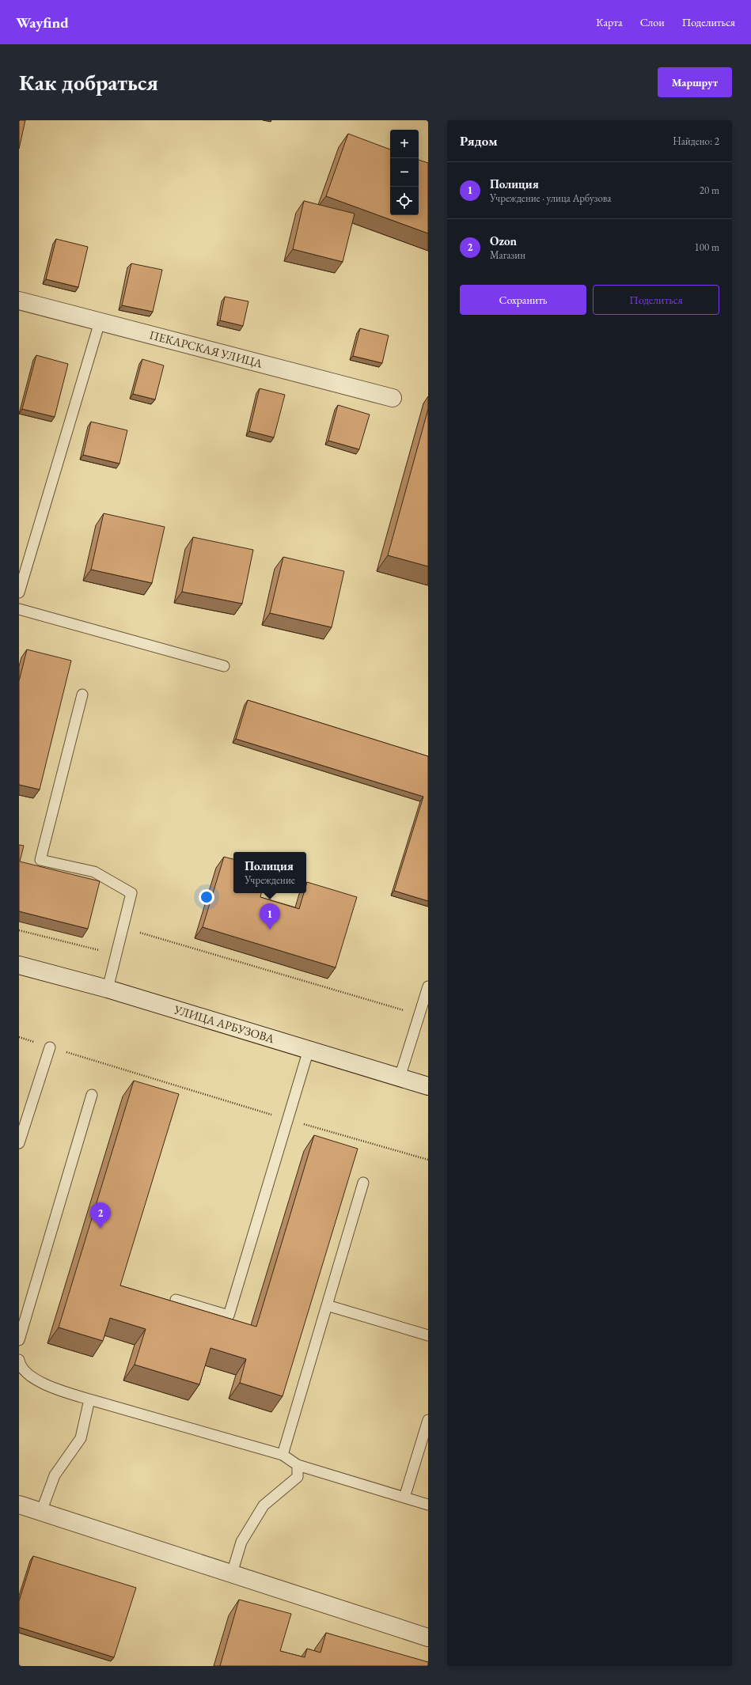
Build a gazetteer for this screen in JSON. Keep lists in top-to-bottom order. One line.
{"streets":{"street":["ПЕКАРСКАЯ УЛИЦА","УЛИЦА АРБУЗОВА"]},"page":{"header":"Wayfind","nav":["Карта","Слои","Поделиться"],"buttons":["Маршрут",["Сохранить","Поделиться"]],"title":"Как добраться","heading":["Рядом","Найдено: 2"],"map_buttons":["+","−"],"list":[{"mark":"1","name":"Полиция","note":"Учреждение · улица Арбузова","value":"20 m"},{"mark":"2","name":"Ozon","note":"Магазин","value":"100 m"}],"popup":["Полиция","Учреждение"],"pins":["1","2"]}}
